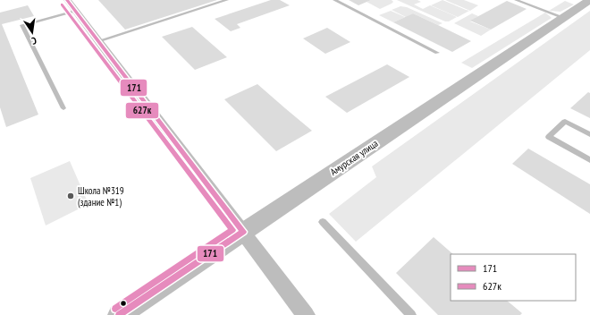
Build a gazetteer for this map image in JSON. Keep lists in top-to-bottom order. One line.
{"streets":{"street":["Амурская улица"]},"places":["Школа №319 (здание №1)"],"lines":["transit line 171","transit line 627к"],"legend":["171","627к"],"north":"bottom"}
